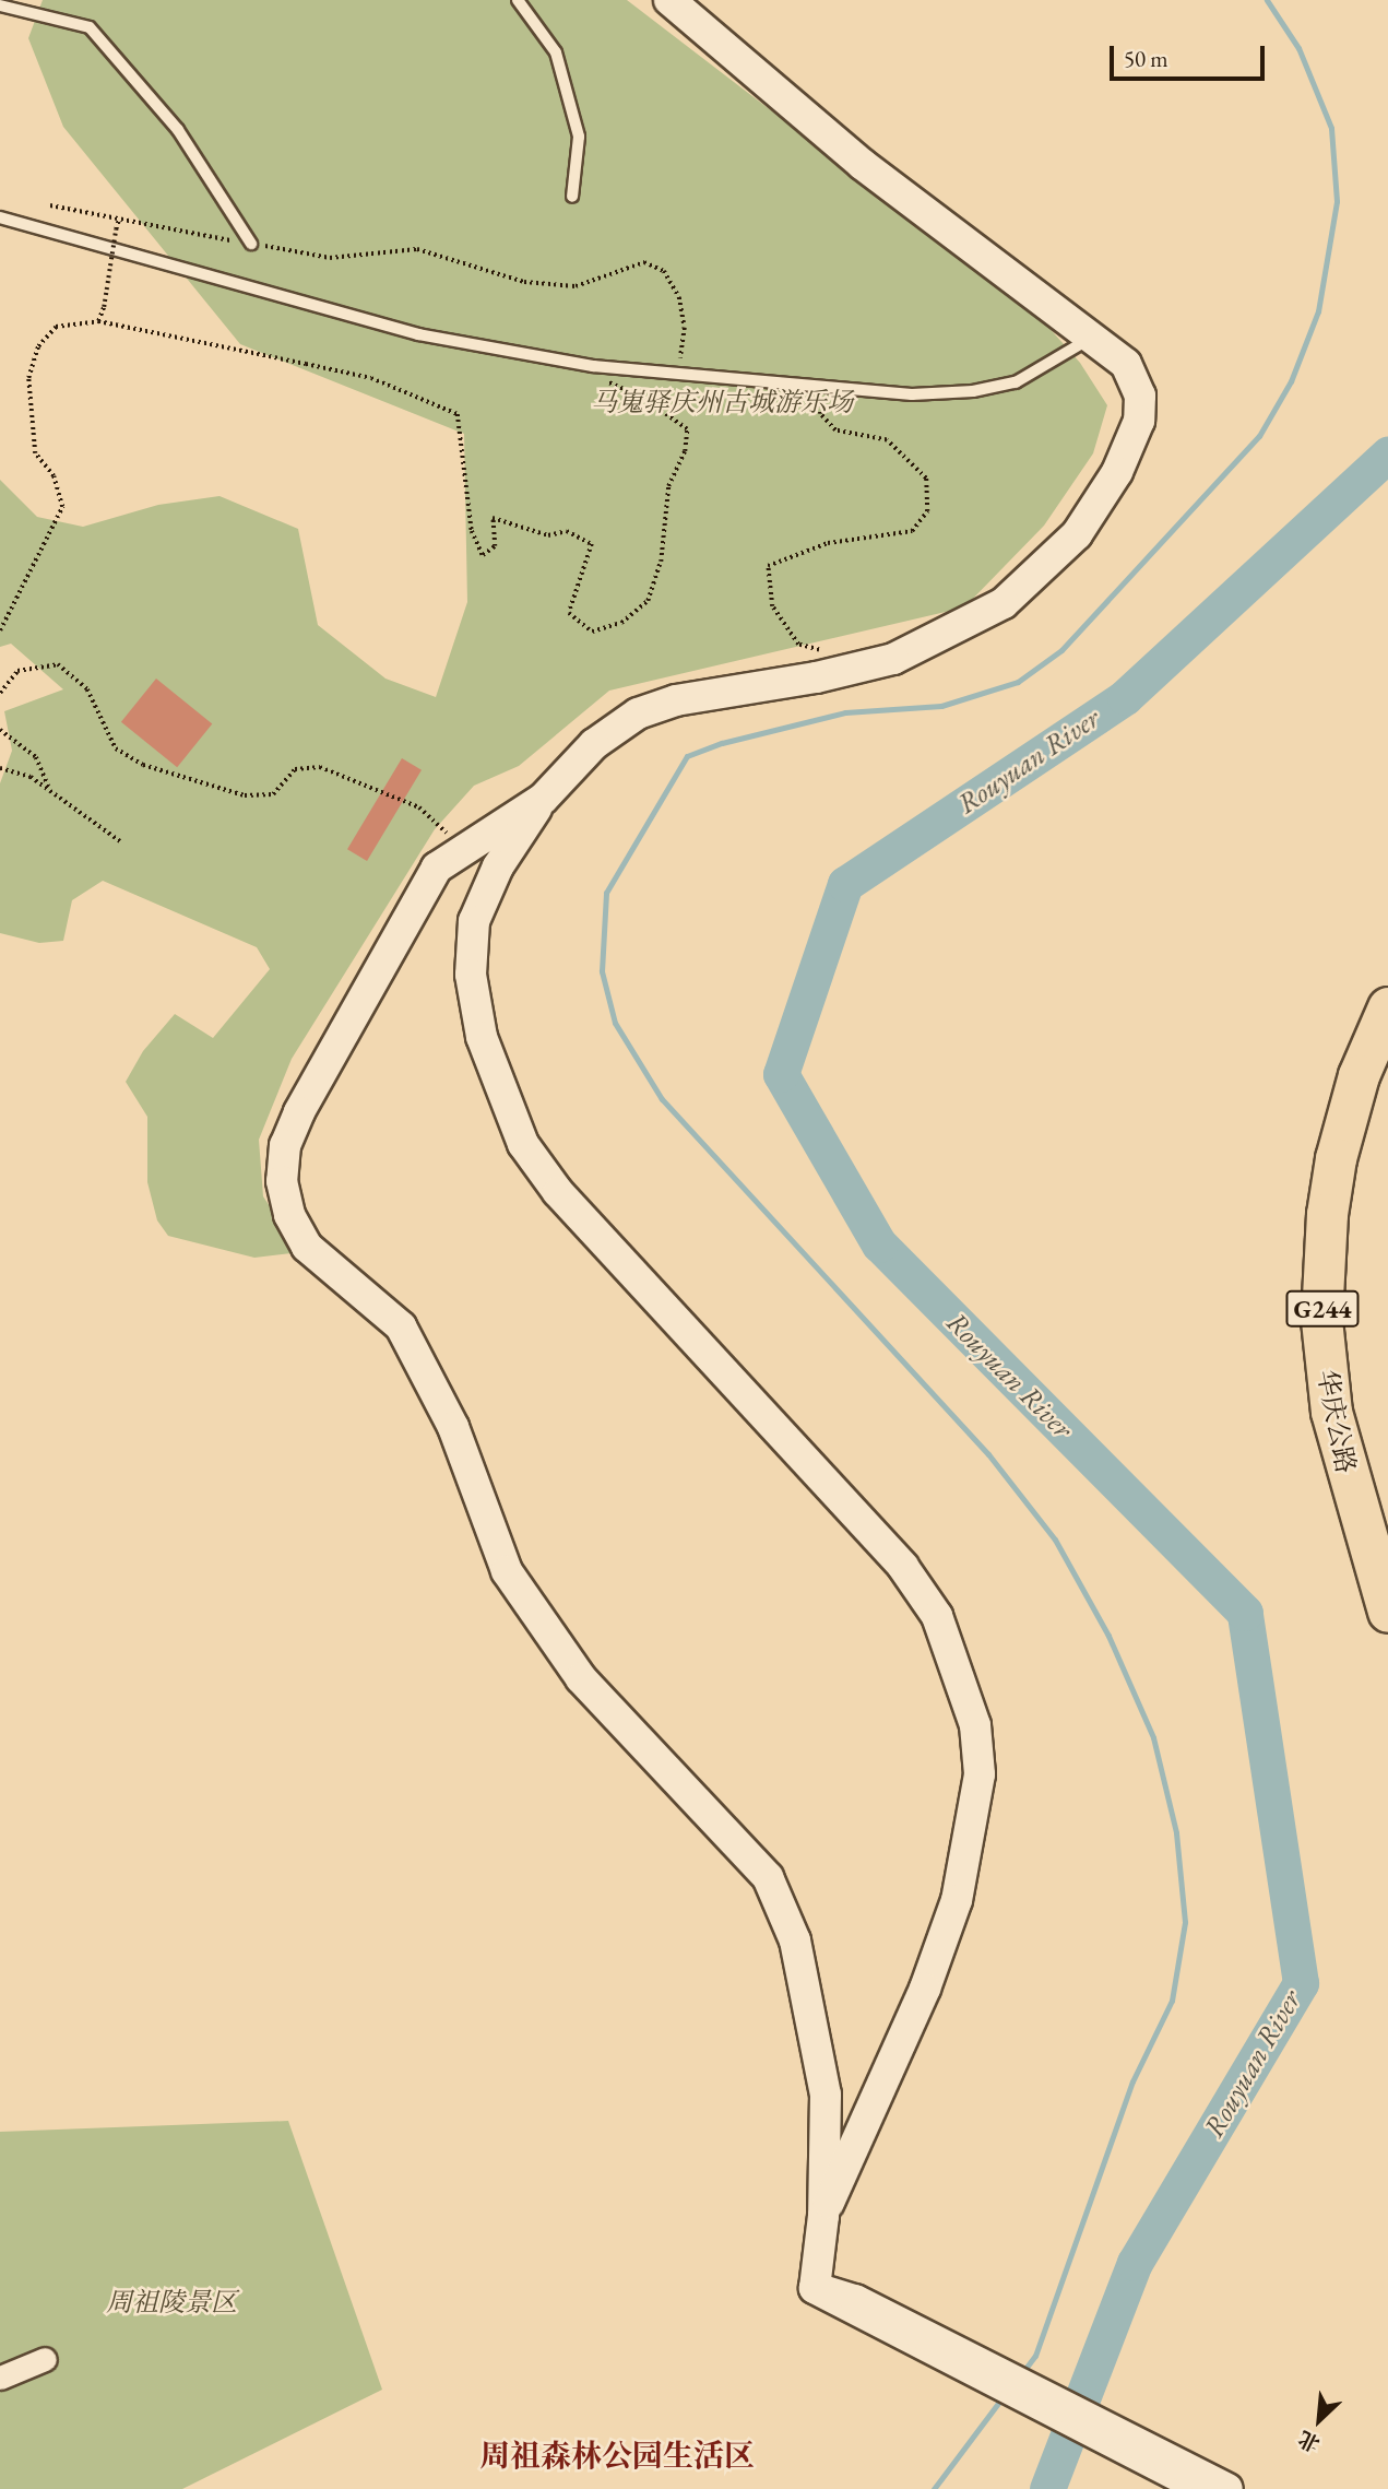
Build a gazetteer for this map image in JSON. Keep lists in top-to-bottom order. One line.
{"streets":{"highway":["G244","华庆公路"]},"districts":["周祖森林公园生活区"],"water":["Rouyuan River"],"parks":["马嵬驿庆州古城游乐场","周祖陵景区"],"scale_bar":"50 m","north":"bottom left"}
